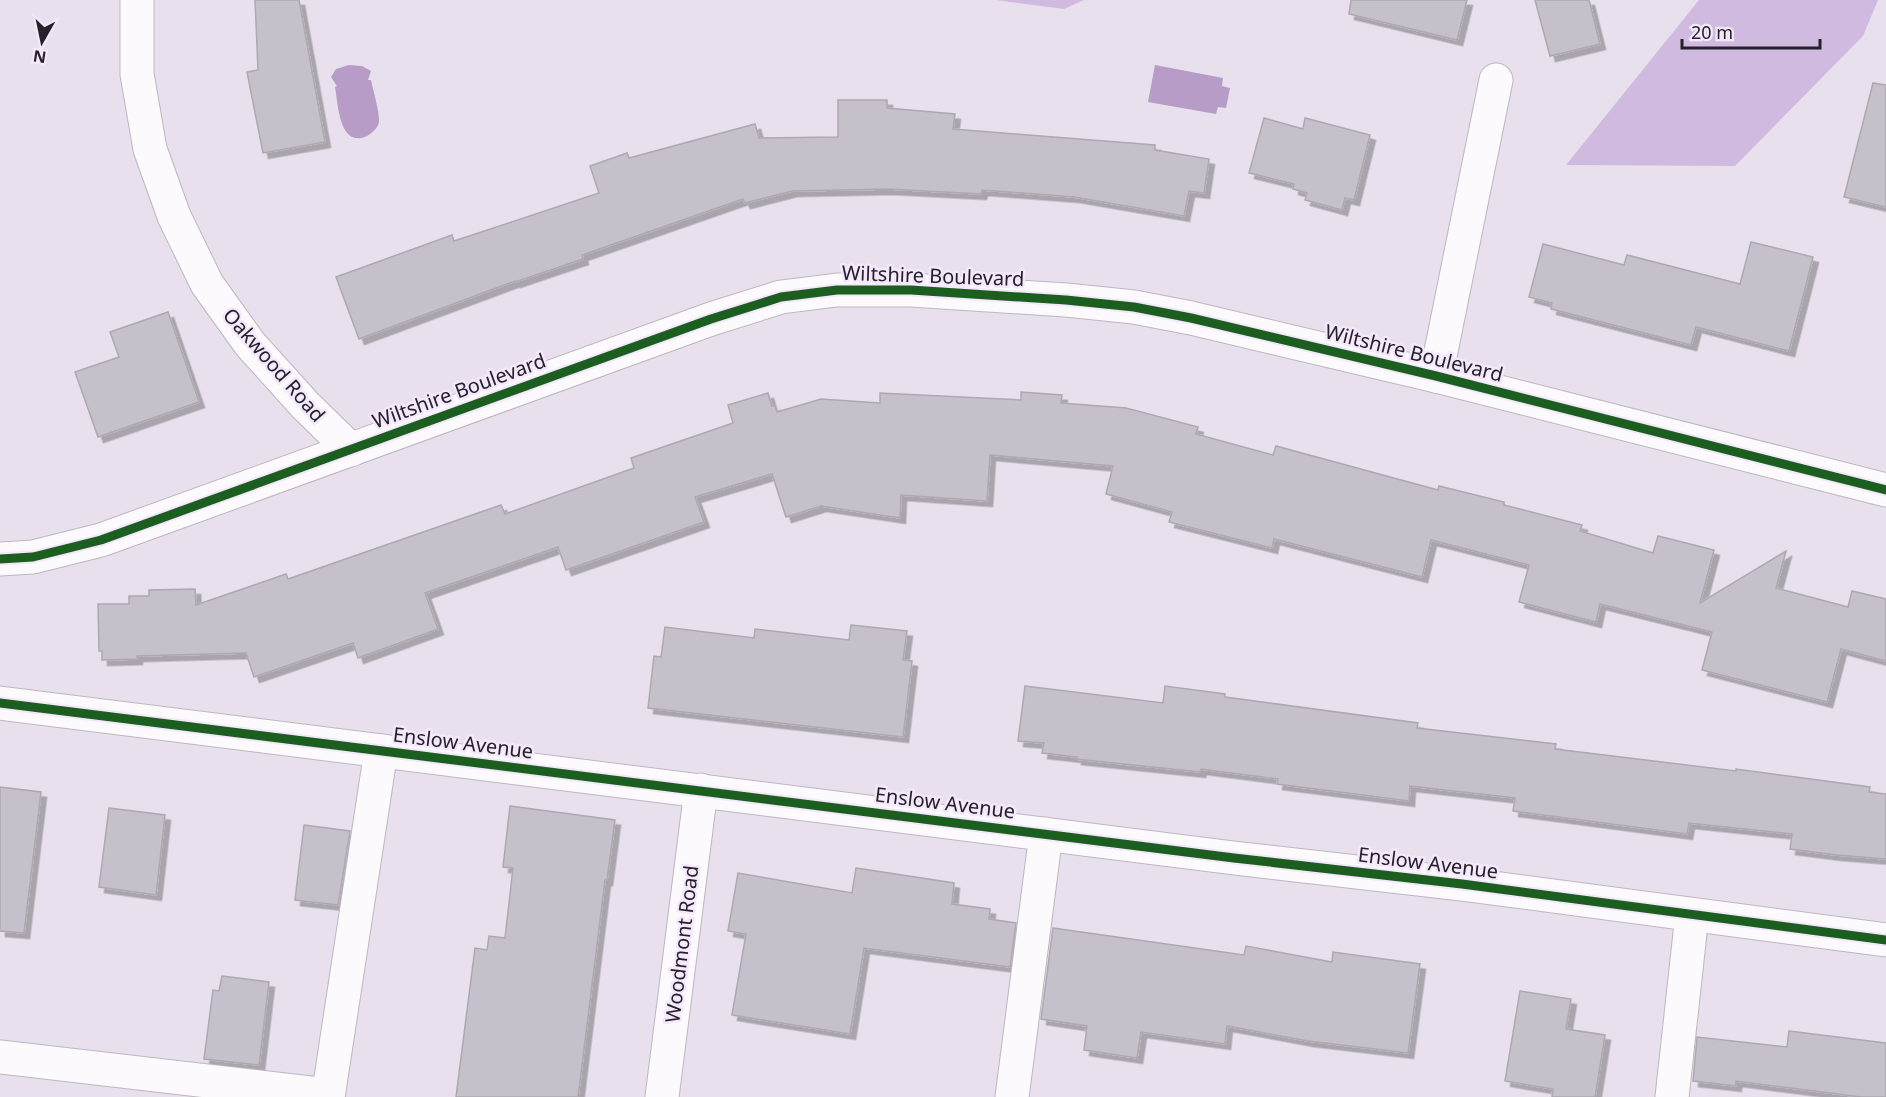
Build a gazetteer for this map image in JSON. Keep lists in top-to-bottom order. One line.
{"streets":{"street":["Wiltshire Boulevard","Oakwood Road","Enslow Avenue","Woodmont Road"]},"crossings":[["Wiltshire Boulevard","Oakwood Road"],["Enslow Avenue","Woodmont Road"]],"scale_bar":"20 m","north":"bottom"}
